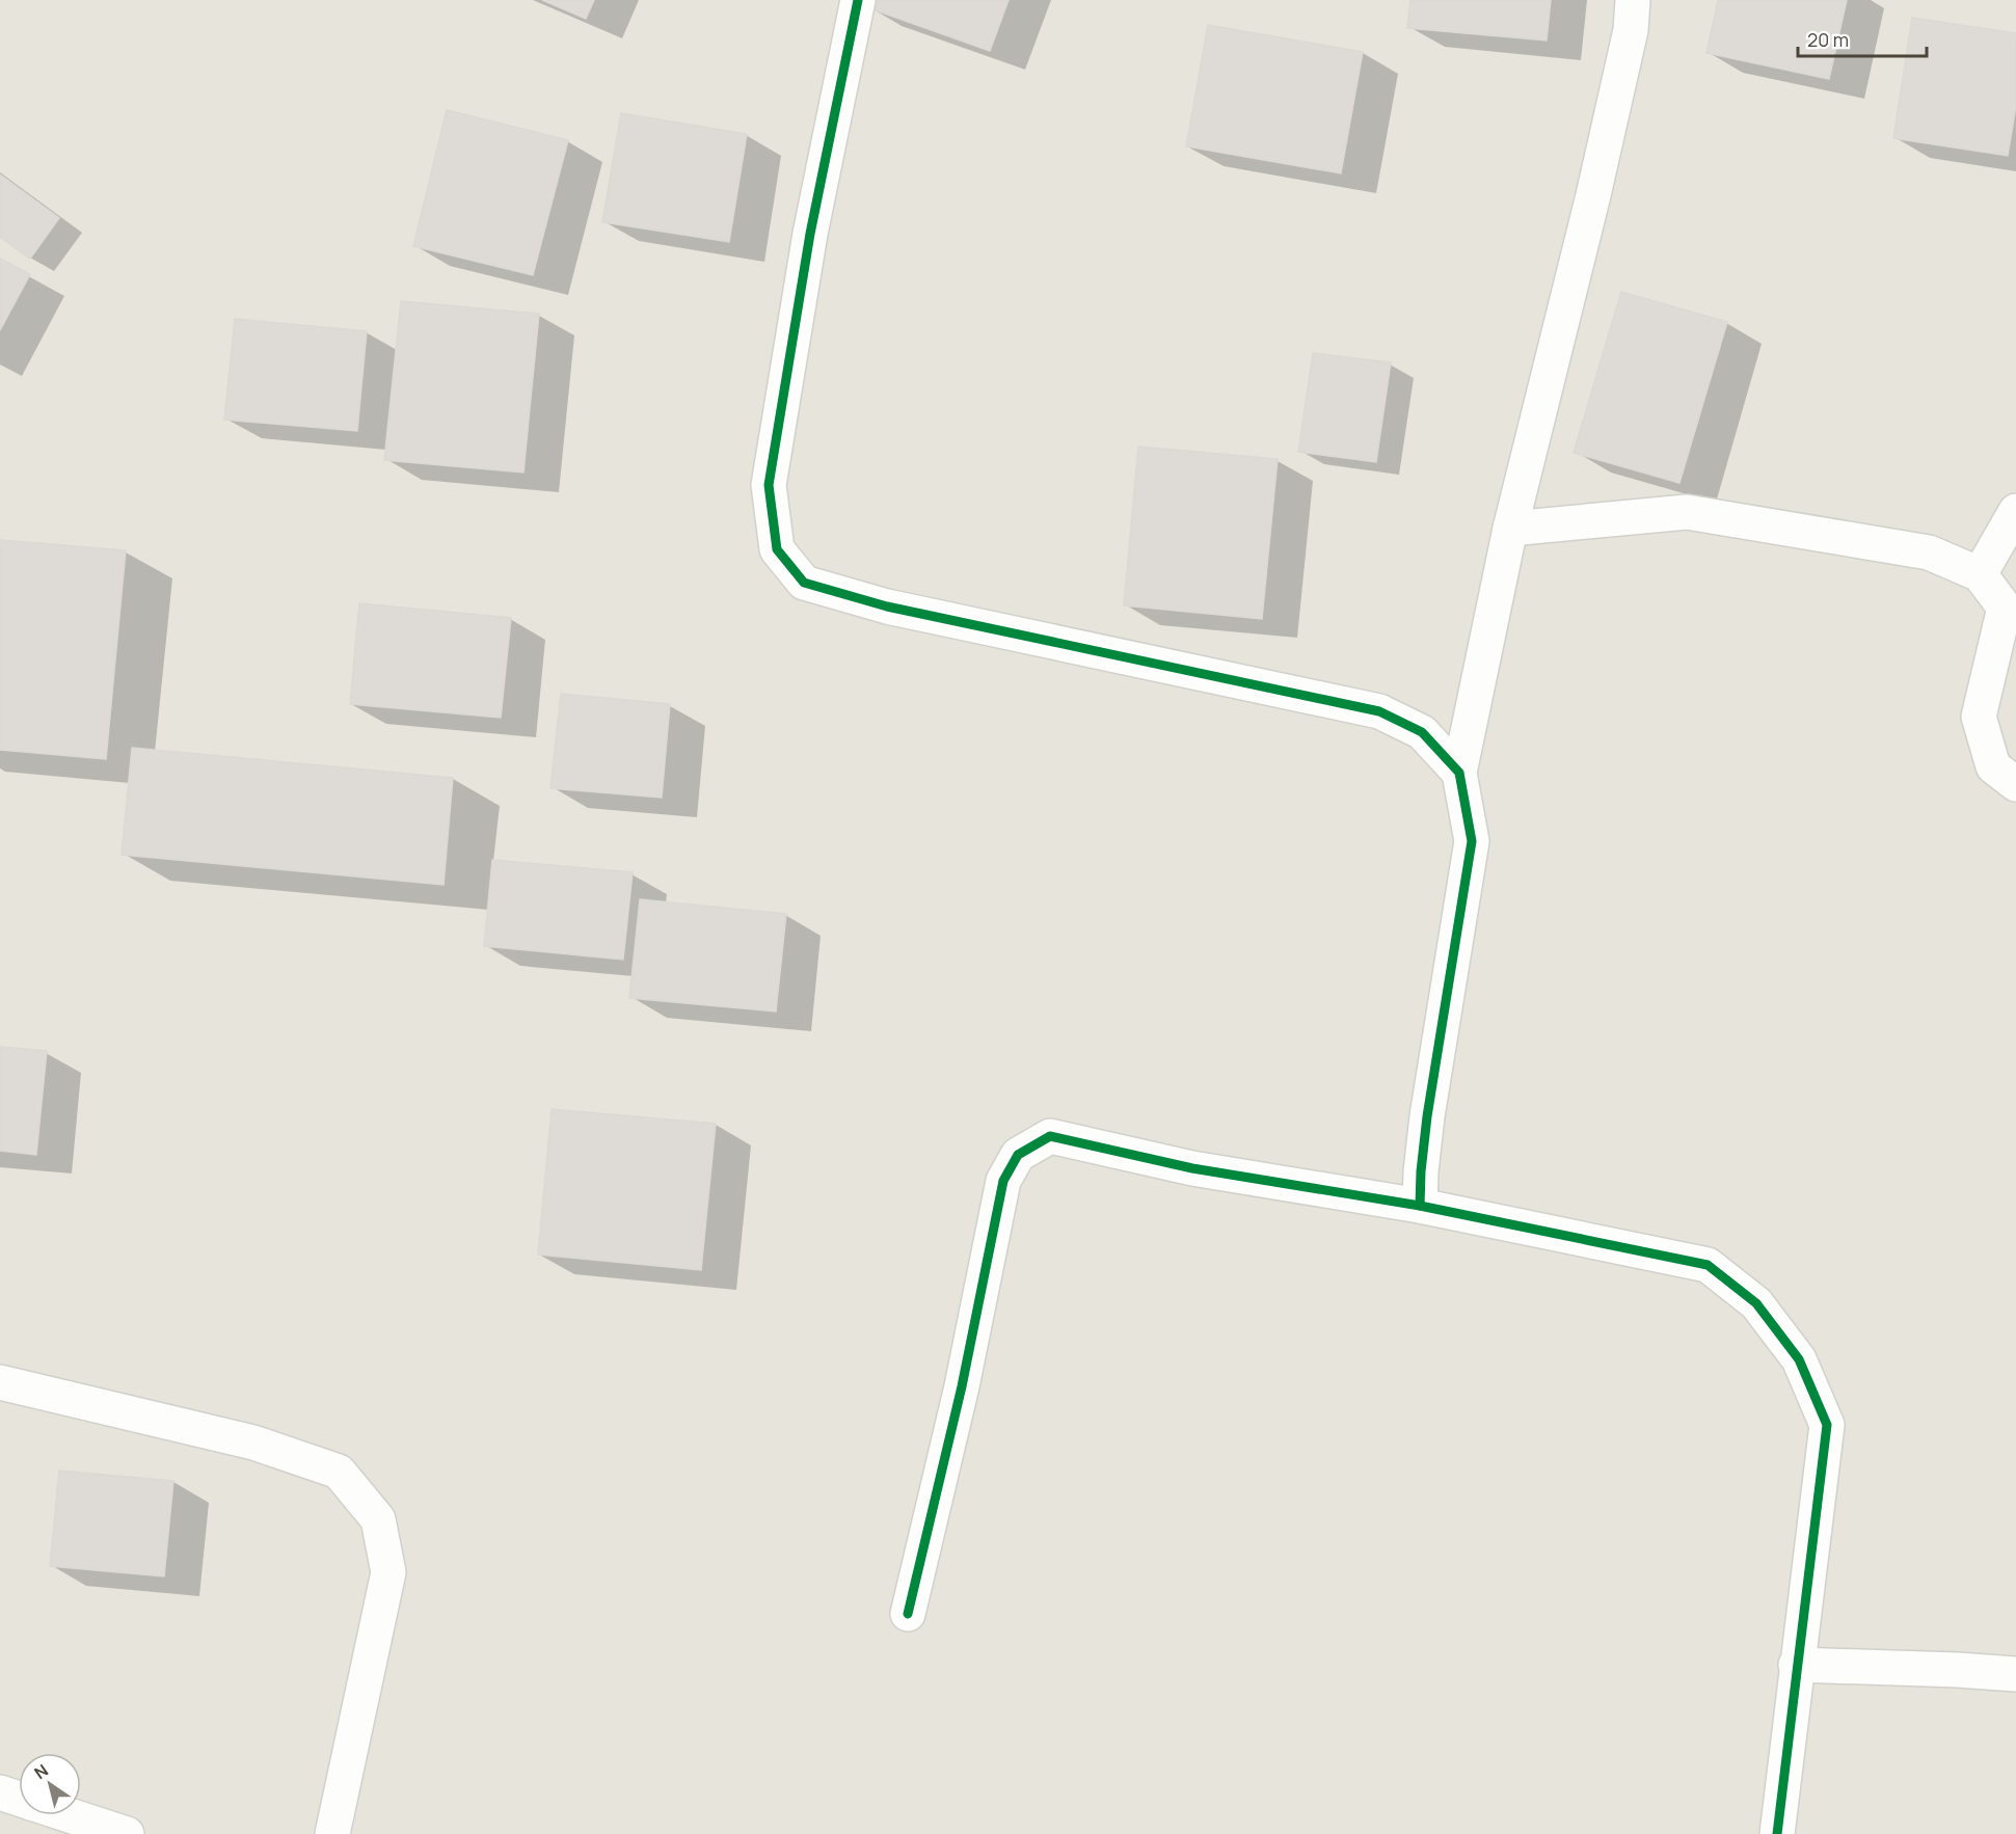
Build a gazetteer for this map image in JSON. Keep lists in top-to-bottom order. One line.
{"scale_bar":"20 m","north":"top left"}
